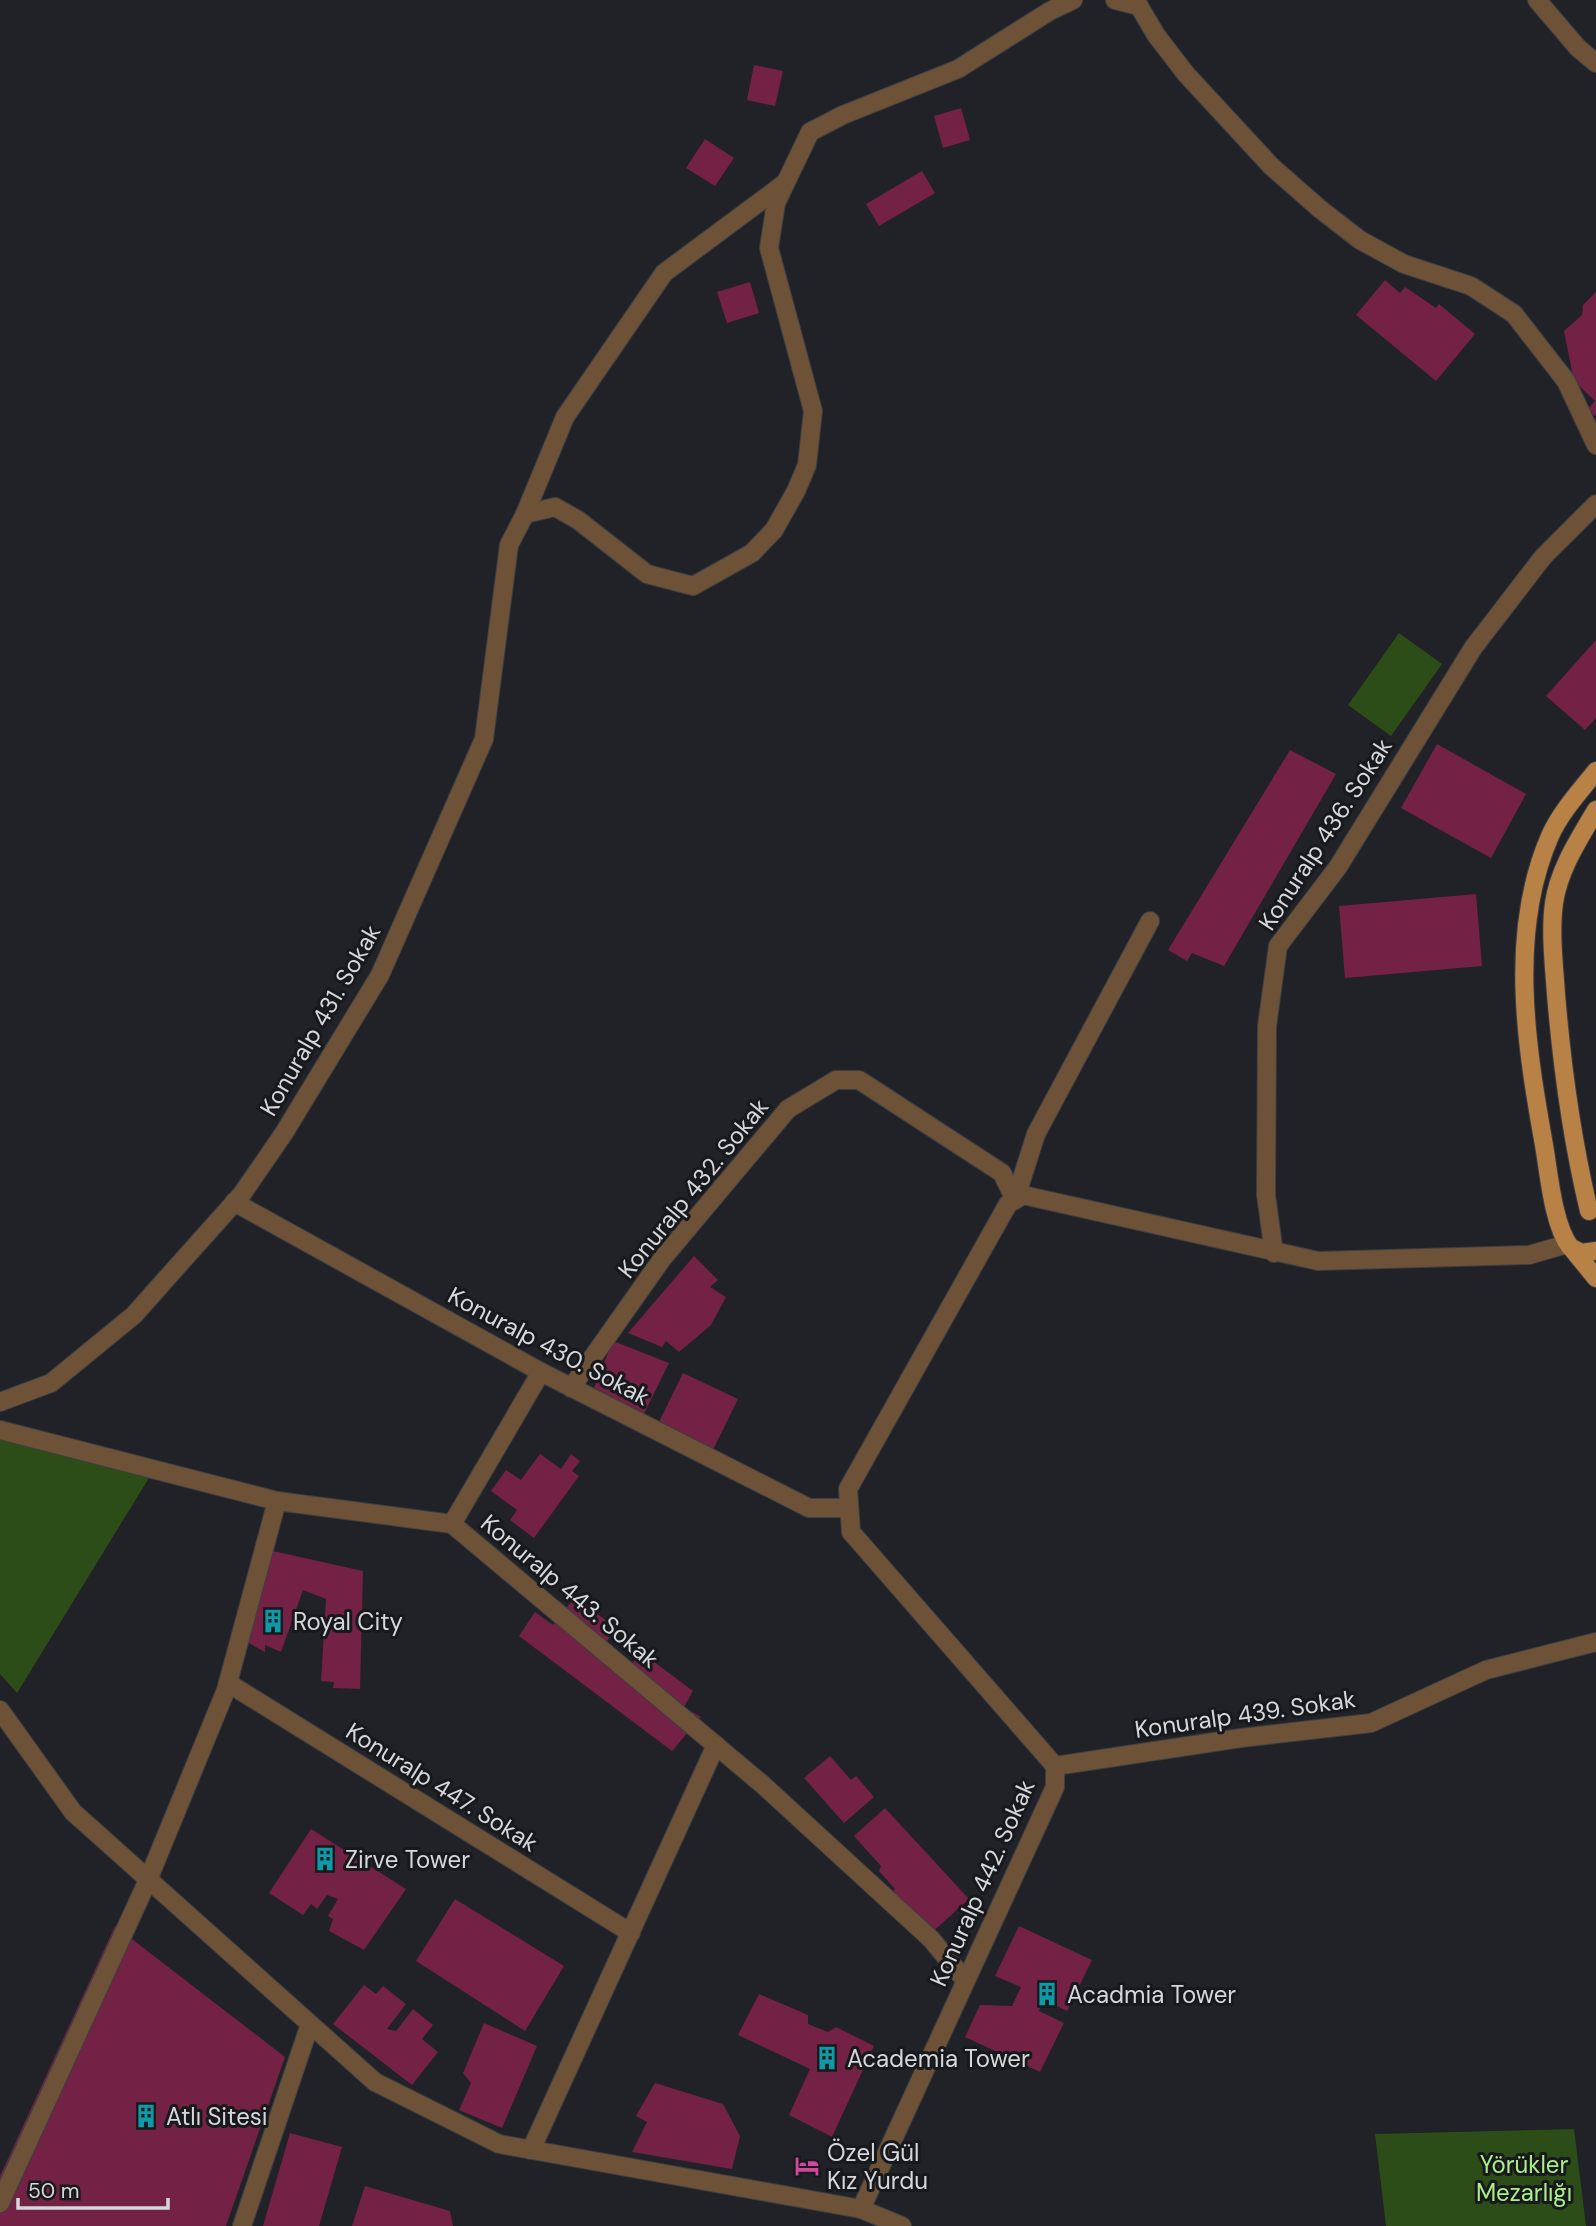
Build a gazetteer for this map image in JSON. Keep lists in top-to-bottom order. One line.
{"streets":{"street":["Konuralp 436. Sokak","Konuralp 431. Sokak","Konuralp 432. Sokak","Konuralp 430. Sokak","Konuralp 443. Sokak","Konuralp 439. Sokak","Konuralp 447. Sokak","Konuralp 442. Sokak"]},"crossings":[["Konuralp 431. Sokak","Konuralp 430. Sokak"],["Konuralp 432. Sokak","Konuralp 430. Sokak"],["Konuralp 430. Sokak","Konuralp 442. Sokak"],["Konuralp 443. Sokak","Konuralp 442. Sokak"],["Konuralp 439. Sokak","Konuralp 442. Sokak"]],"parks":["Yörükler Mezarlığı"],"places":{"building":["Royal City","Zirve Tower","Acadmia Tower","Academia Tower","Atlı Sitesi"],"hotel":["Özel Gül Kız Yurdu"]},"scale_bar":"50 m"}
